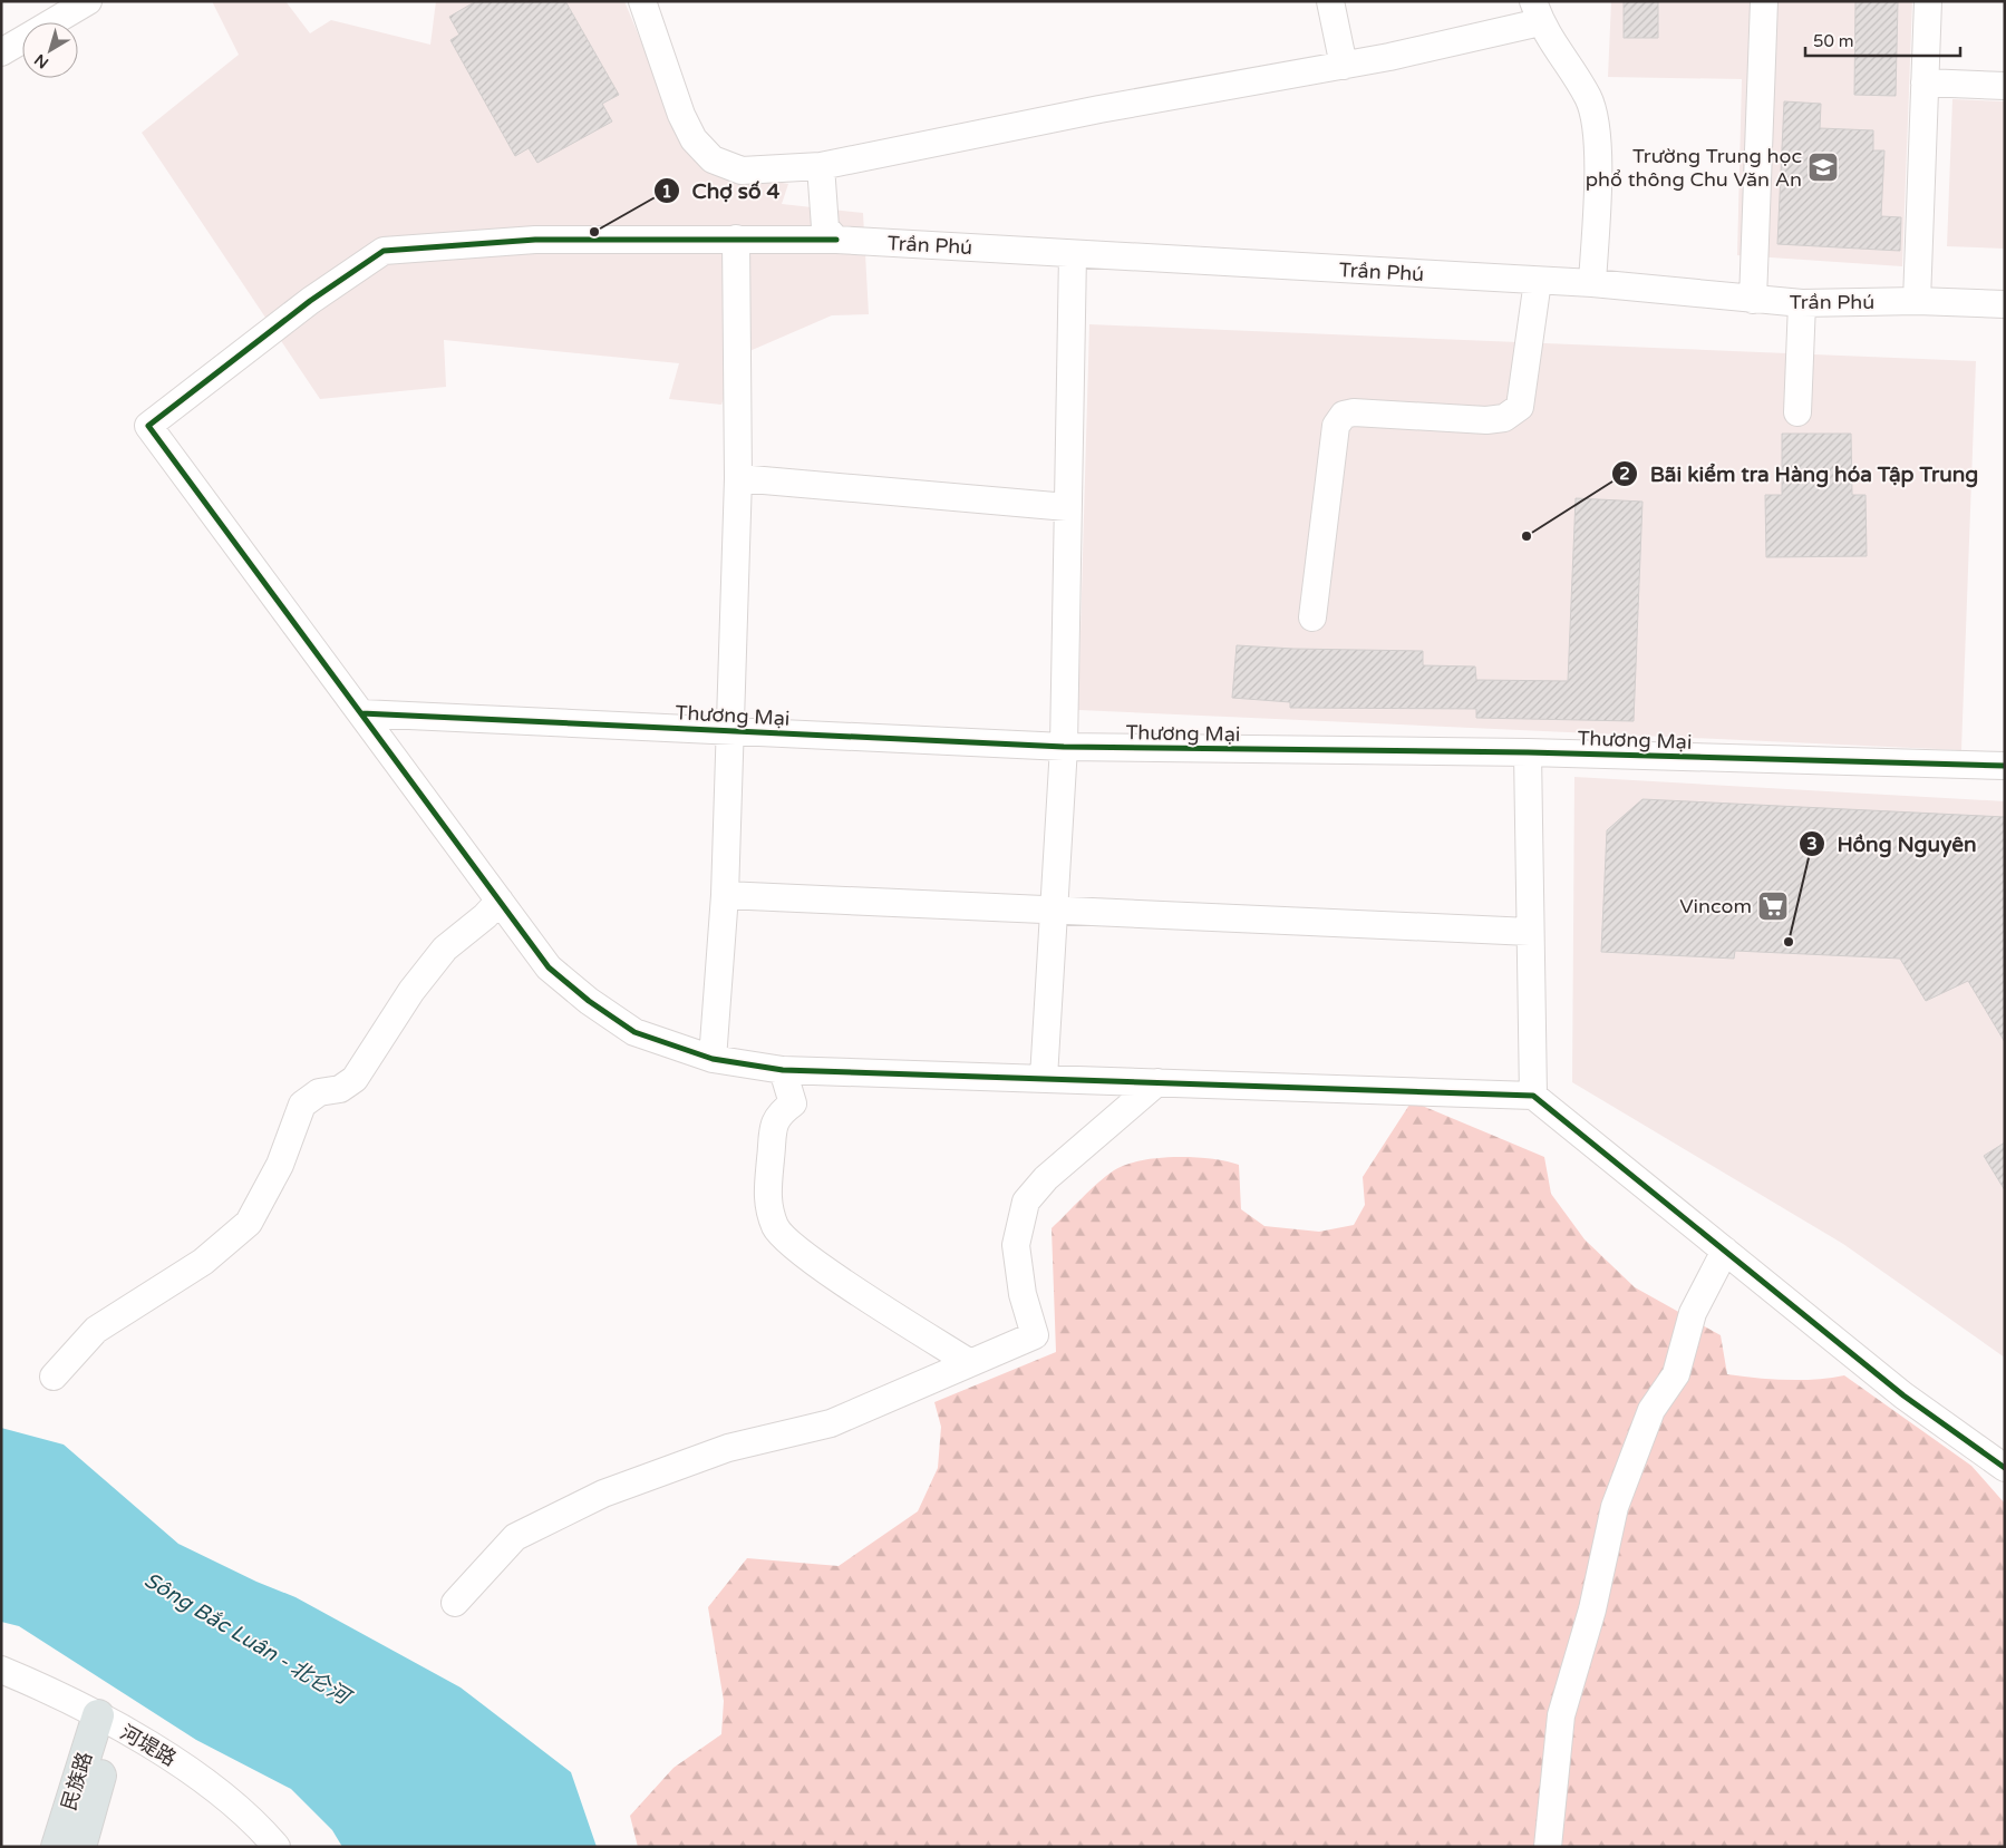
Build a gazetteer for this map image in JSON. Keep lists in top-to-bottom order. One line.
{"streets":{"main road":["民族路"],"street":["Trần Phú","Thương Mại","河堤路"]},"crossings":[["Trần Phú","Thương Mại"],["河堤路","民族路"]],"water":["Sông Bắc Luân - 北仑河"],"places":{"school or university":["Trường Trung học phổ thông Chu Văn An"],"other":["Chợ số 4","Bãi kiểm tra Hàng hóa Tập Trung","Hồng Nguyên"],"supermarket":["Vincom"]},"scale_bar":"50 m","north":"bottom left"}
